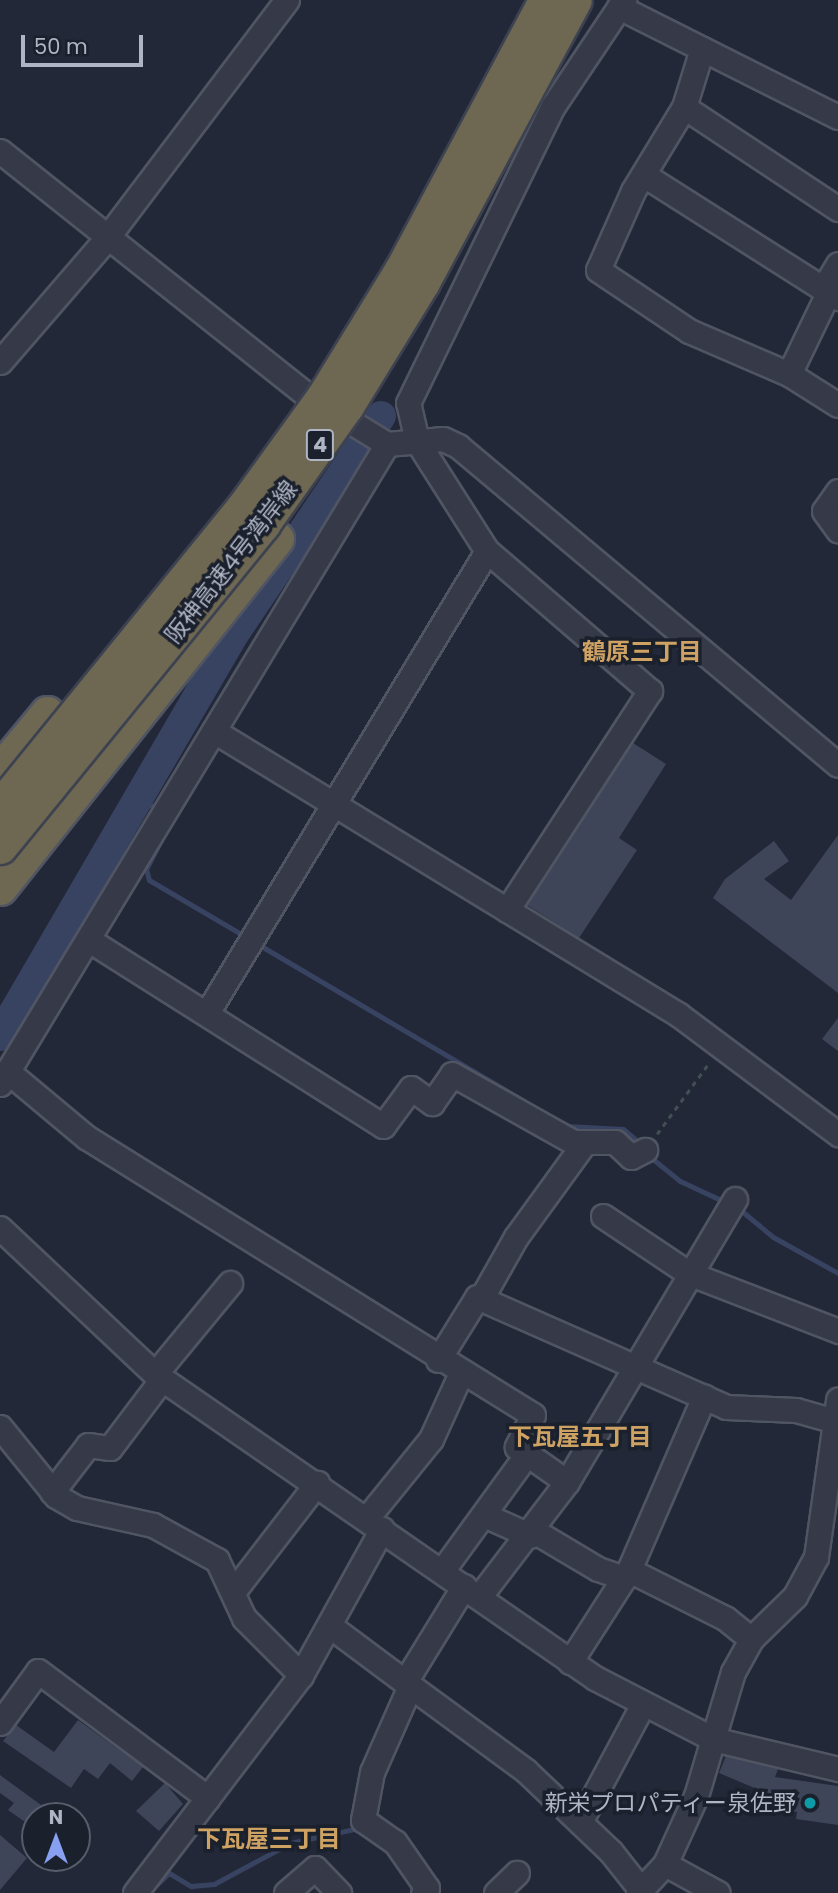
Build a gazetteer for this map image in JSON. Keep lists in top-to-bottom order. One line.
{"streets":{"highway":["4","阪神高速4号湾岸線"]},"districts":["鶴原三丁目","下瓦屋五丁目","下瓦屋三丁目"],"places":["新栄プロパティー泉佐野"],"scale_bar":"50 m","north":"top"}
